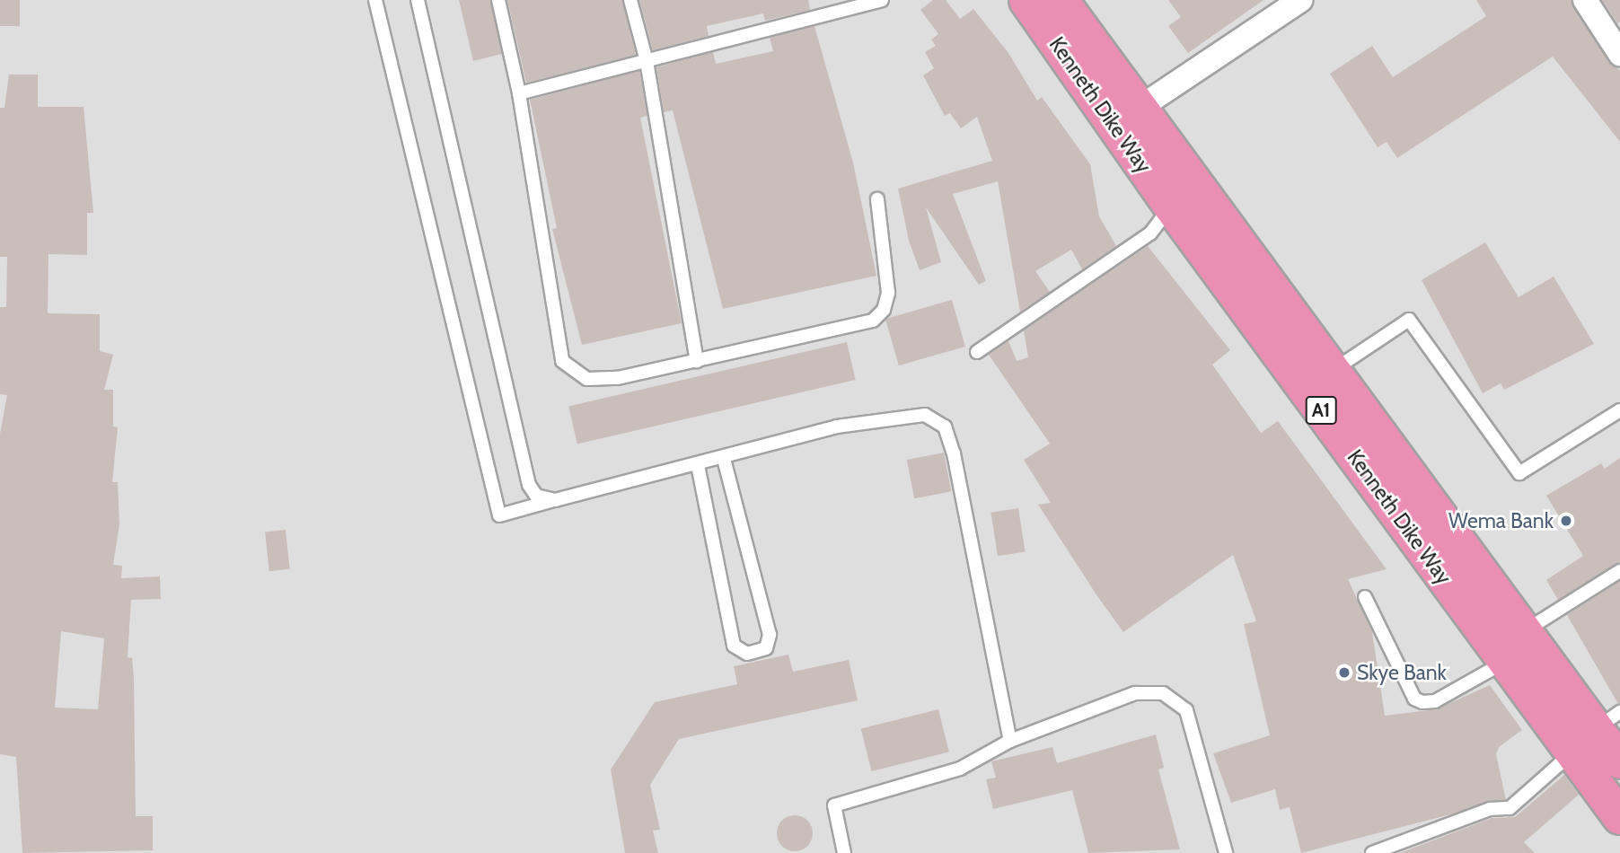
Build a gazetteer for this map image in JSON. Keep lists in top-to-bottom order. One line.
{"streets":{"highway":["Kenneth Dike Way","A1"]},"places":["Wema Bank","Skye Bank"]}
